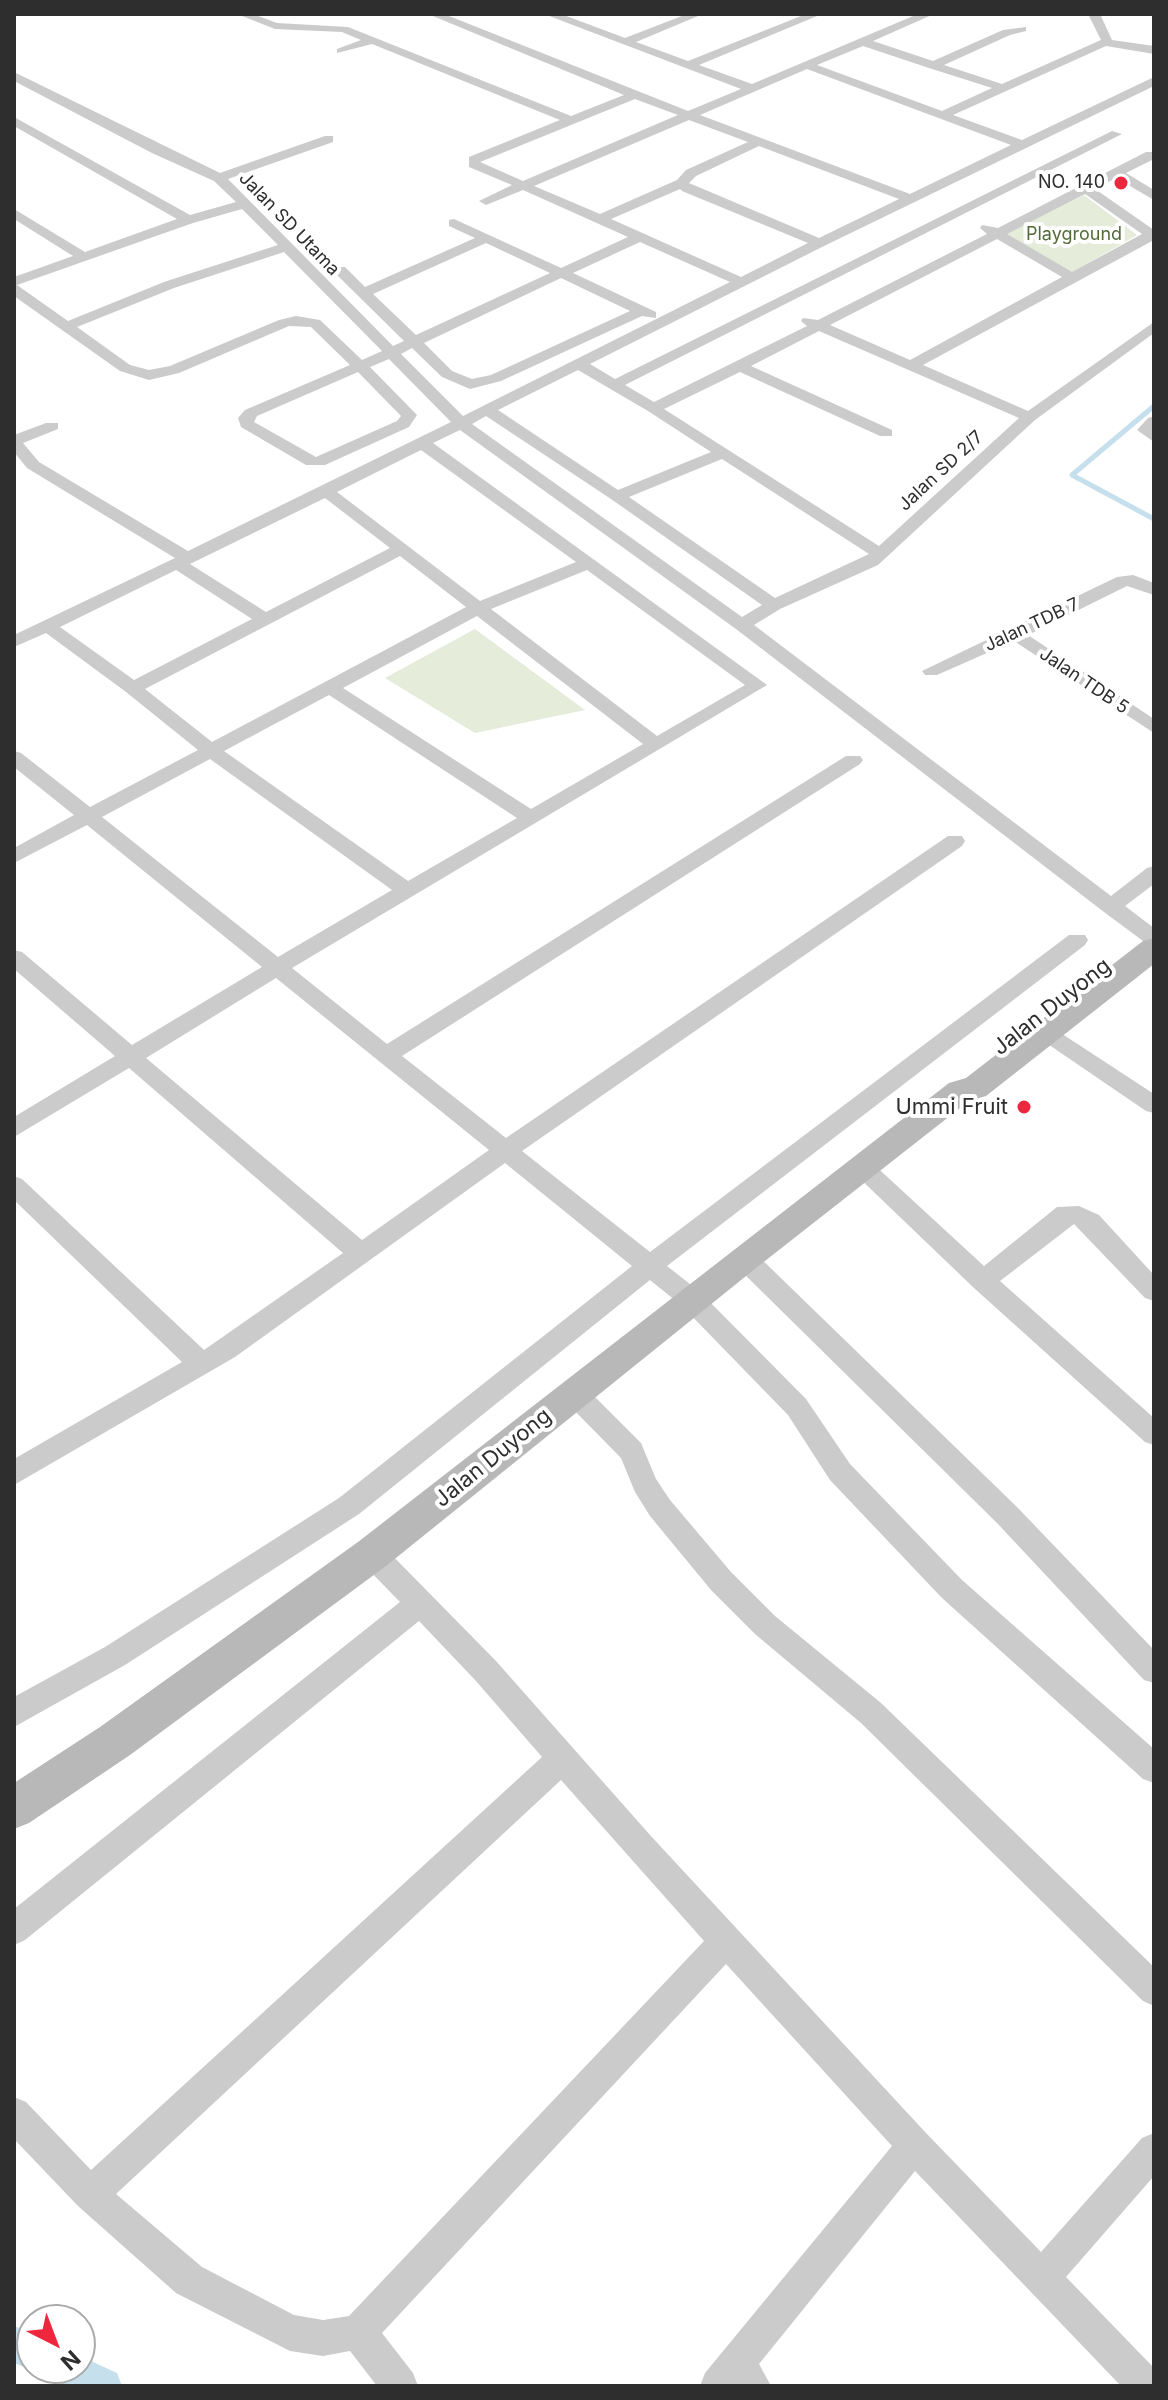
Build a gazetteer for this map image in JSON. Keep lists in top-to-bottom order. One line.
{"streets":{"main road":["Jalan Duyong"],"street":["Jalan SD Utama","Jalan SD 2/7","Jalan TDB 7","Jalan TDB 5"]},"crossings":[["Jalan SD Utama","Jalan SD 2/7"],["Jalan SD Utama","Jalan Duyong"],["Jalan TDB 7","Jalan TDB 5"]],"parks":["Playground"],"places":["NO. 140","Ummi Fruit"],"north":"bottom right"}
